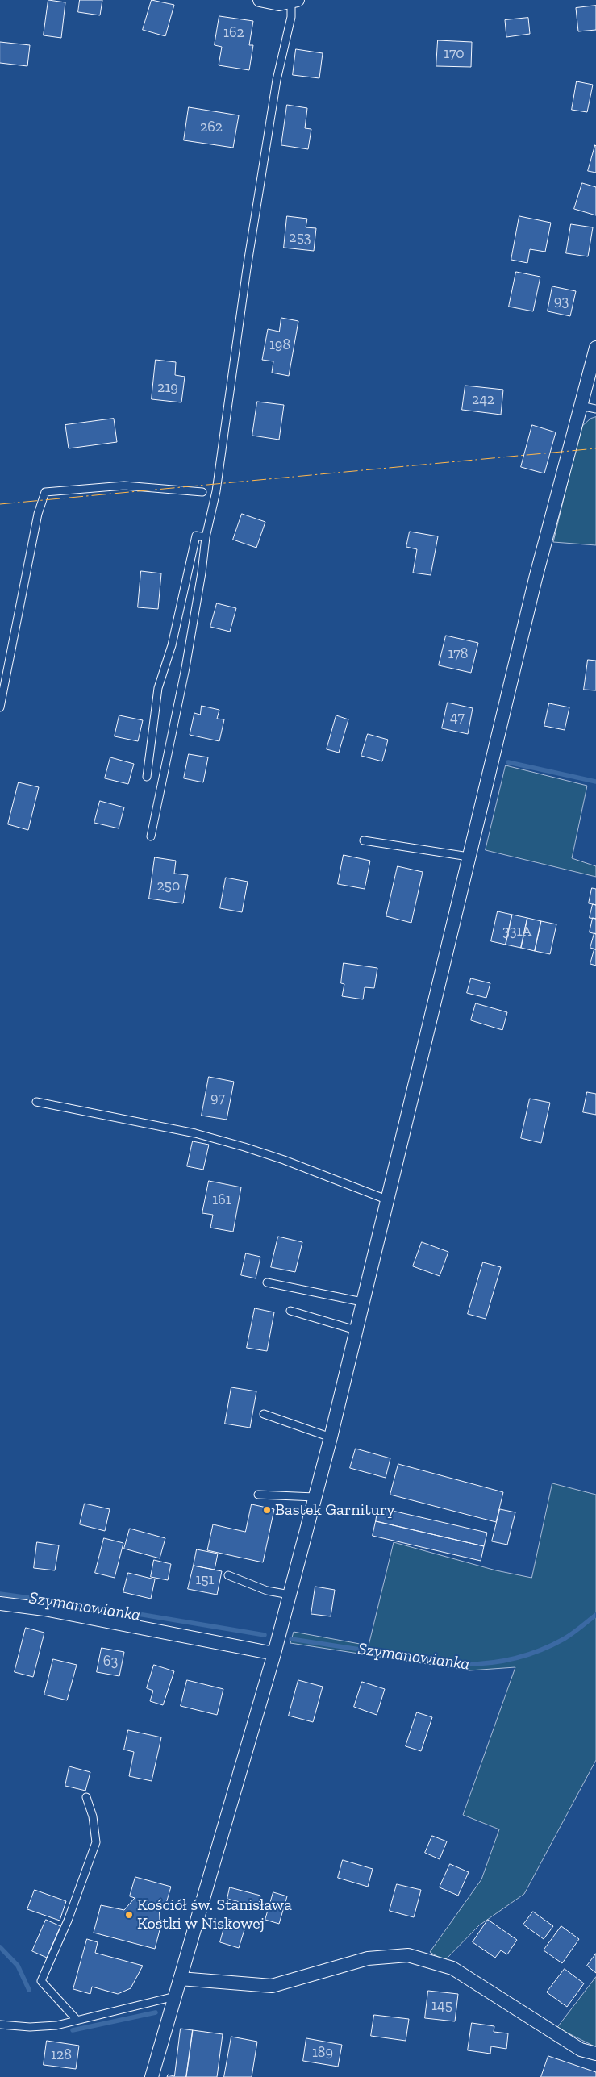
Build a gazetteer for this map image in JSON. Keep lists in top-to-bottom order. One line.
{"water":["Szymanowianka"],"places":["Bastek Garnitury","Kościół św. Stanisława Kostki w Niskowej"],"house_numbers":["162","170","262","253","93","198","219","242","178","47","250","331A","97","161","151","63","145","189","128"]}
